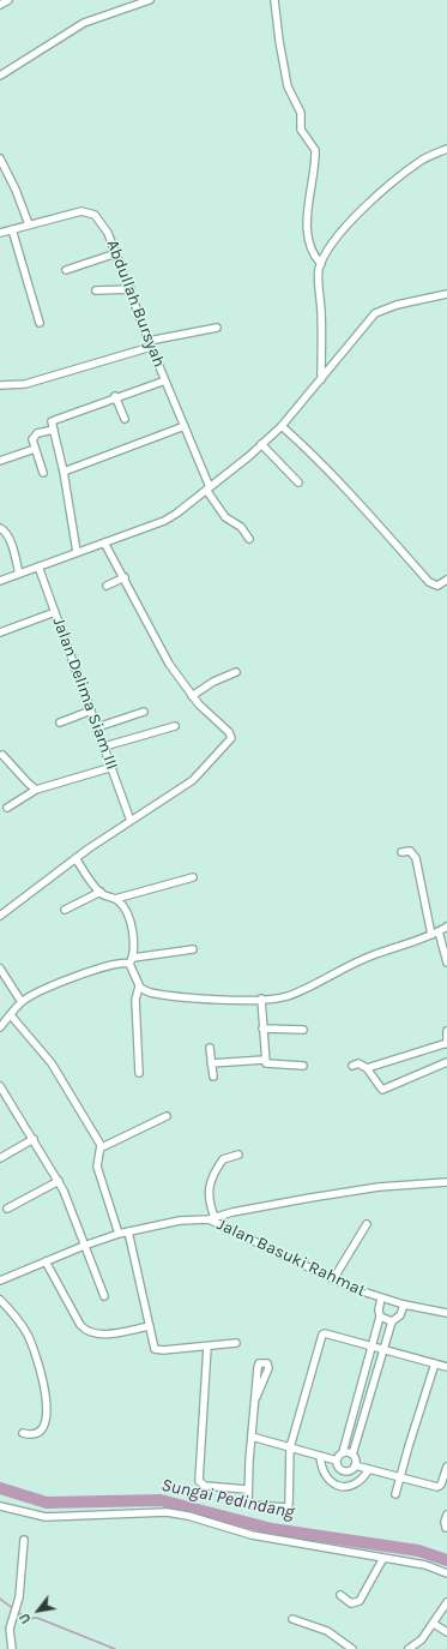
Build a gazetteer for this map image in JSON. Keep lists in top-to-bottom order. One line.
{"streets":{"street":["Abdullah Bursyah","Jalan Delima Siam III","Jalan Basuki Rahmat"]},"water":["Sungai Pedindang"],"north":"bottom left"}
